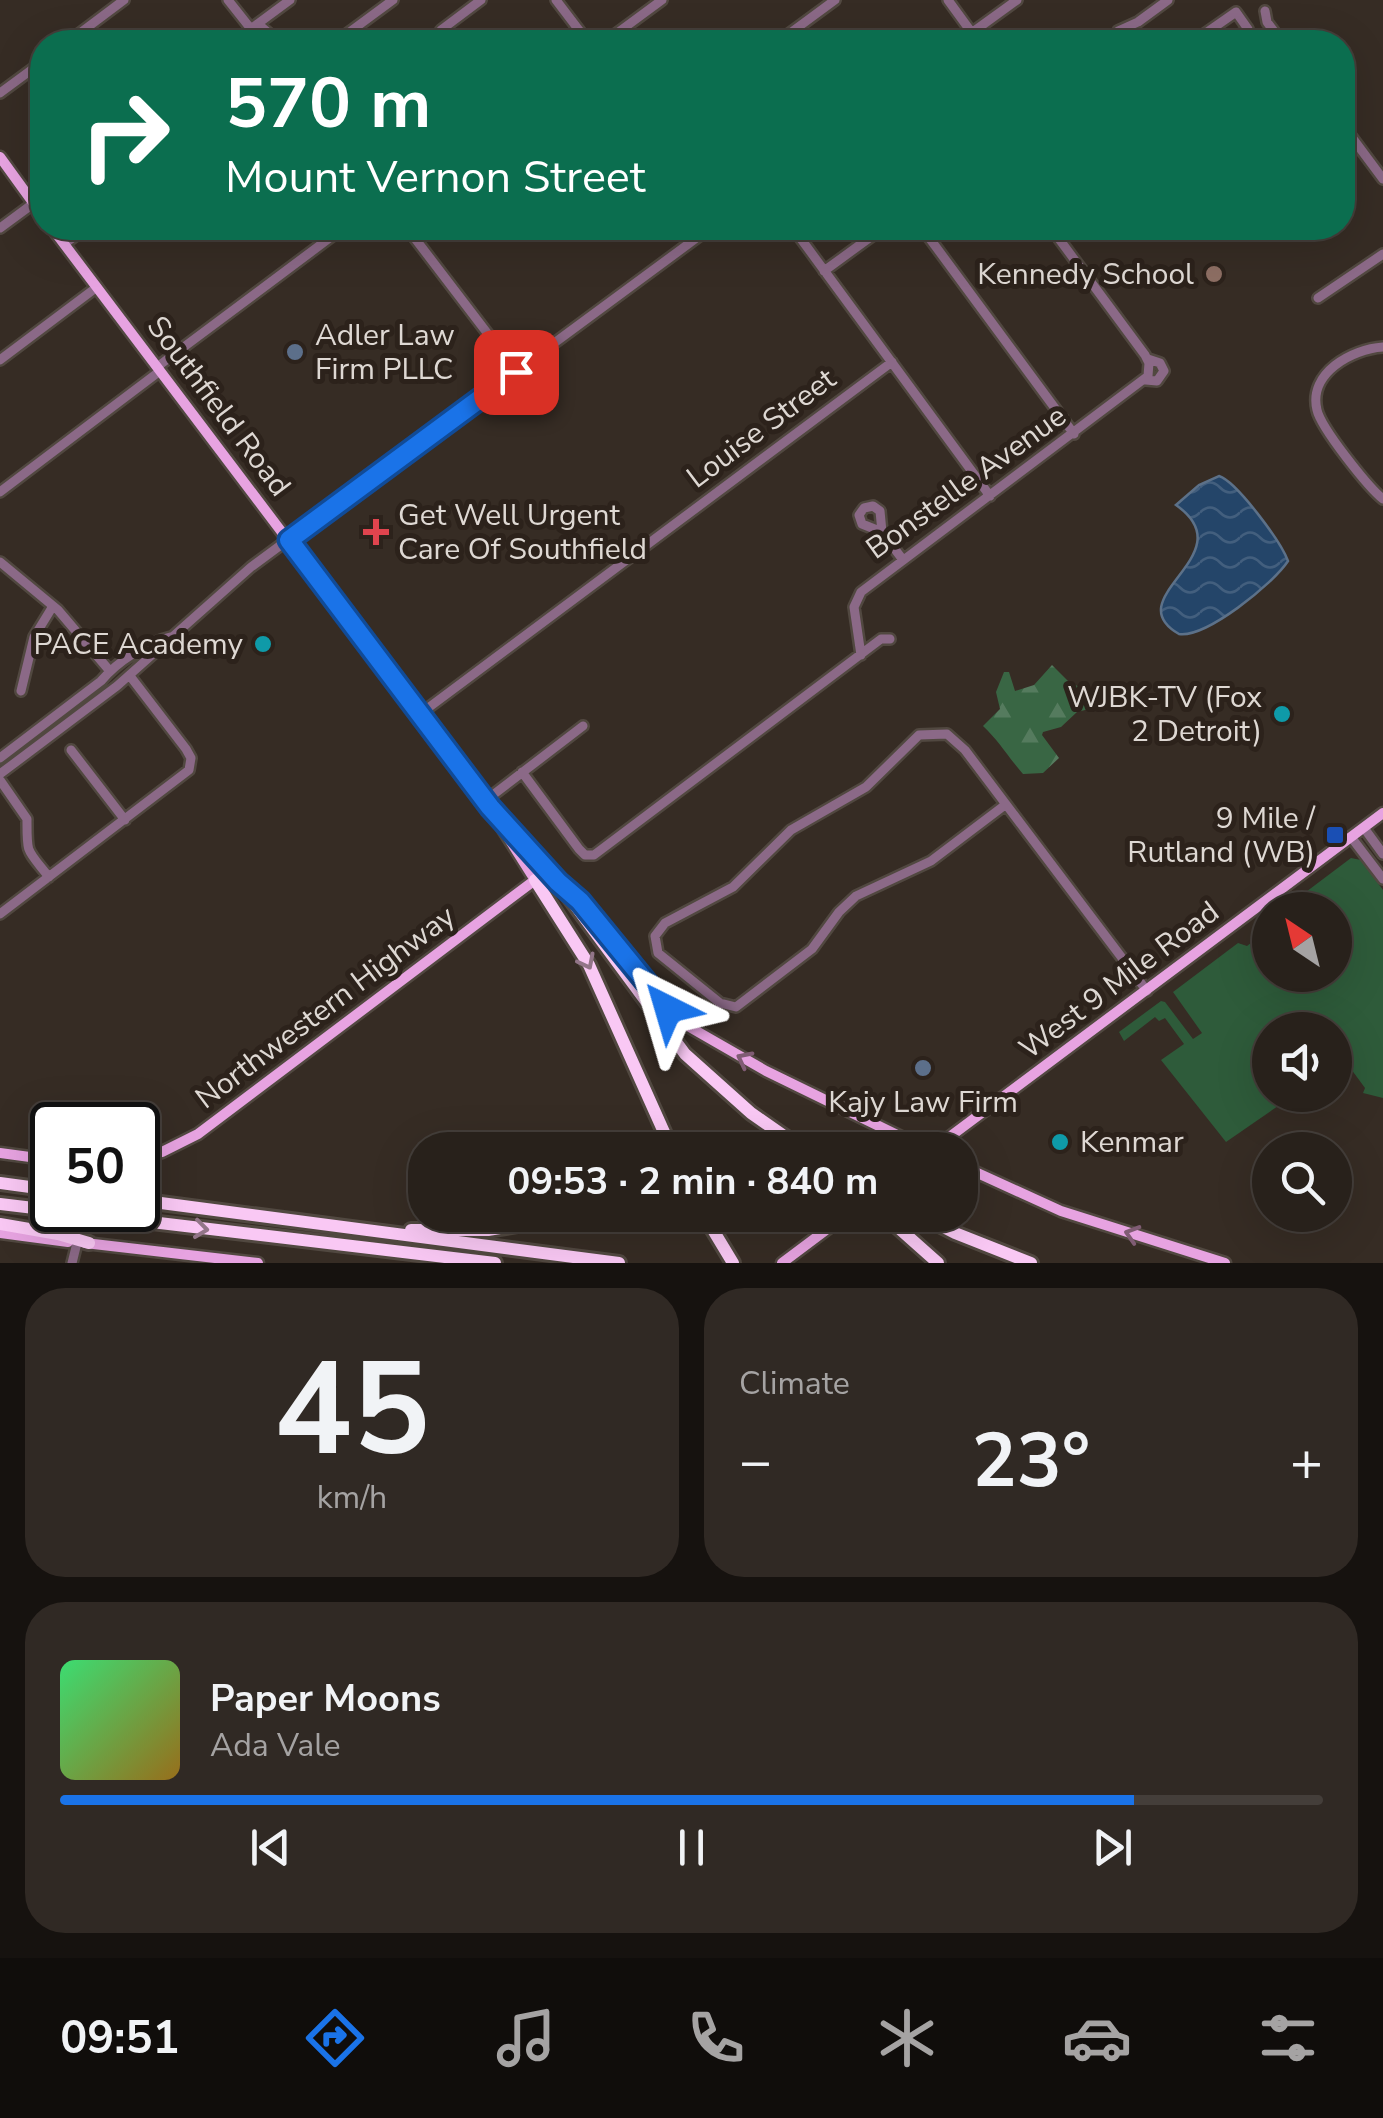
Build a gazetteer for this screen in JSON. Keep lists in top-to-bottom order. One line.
{"streets":{"main road":["Southfield Road","West 9 Mile Road","Northwestern Highway"],"street":["Louise Street","Bonstelle Avenue"]},"crossings":[["Southfield Road","Louise Street"],["Southfield Road","Northwestern Highway"]],"places":{"other":["Kennedy School","Adler Law Firm PLLC","PACE Academy","WJBK-TV (Fox 2 Detroit)","Kajy Law Firm","Kenmar"],"health":["Get Well Urgent Care Of Southfield"],"transit":["9 Mile / Rutland (WB)"]},"north":"top left","page":{"turn":["570 m","Mount Vernon Street"],"limit":"50","trip":"09:53 · 2 min · 840 m","tile":[["45","km/h"],"Climate"],"heat":["−","23°","+"],"song":["Paper Moons","Ada Vale"],"tabs":"09:51"}}
